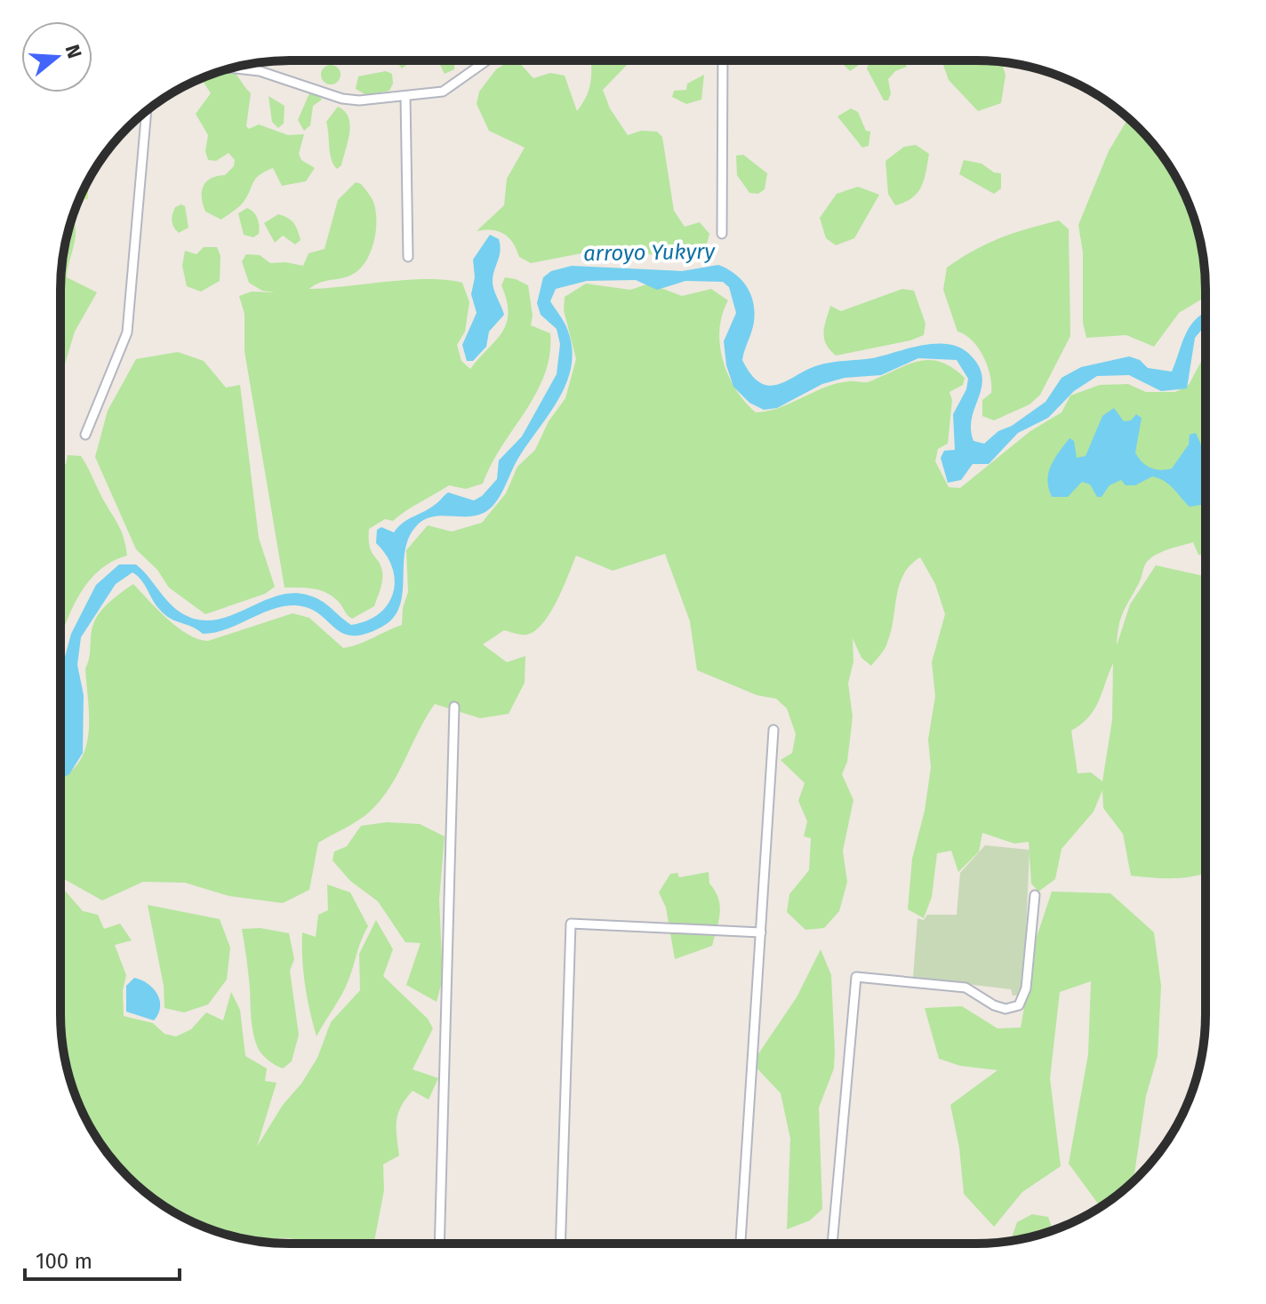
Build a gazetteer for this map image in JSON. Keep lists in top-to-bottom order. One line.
{"water":["arroyo Yukyry"],"scale_bar":"100 m","north":"right"}
